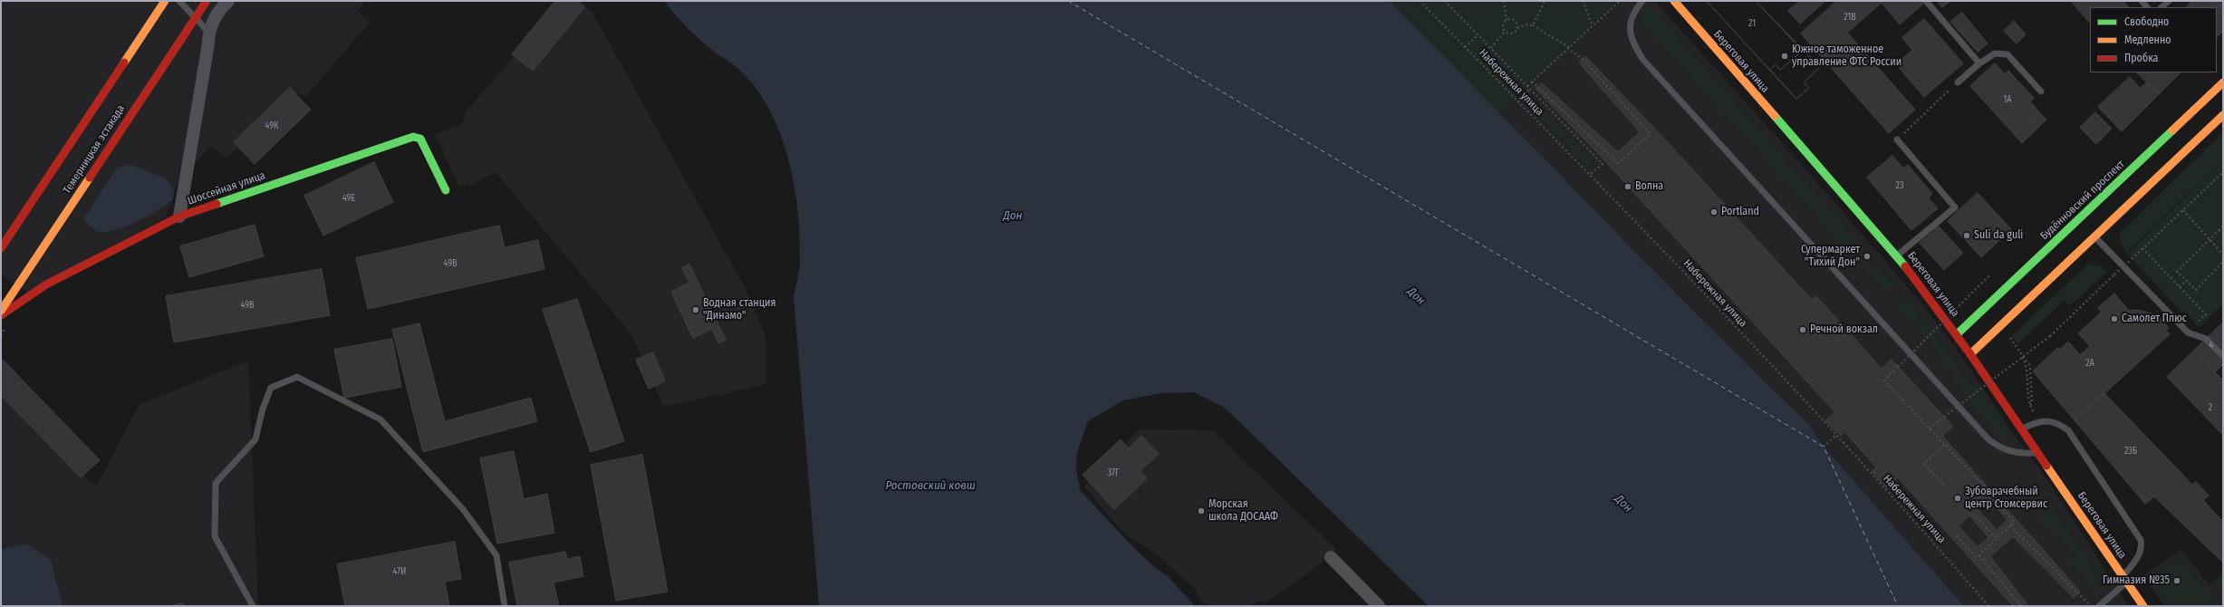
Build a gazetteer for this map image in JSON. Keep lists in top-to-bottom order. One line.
{"streets":{"main road":["Береговая улица","Темерницкая эстакада","Шоссейная улица","Будённовский проспект"],"path":["Набережная улица"]},"crossings":[["Береговая улица","Будённовский проспект"]],"water":["Дон","Ростовский ковш"],"places":["Южное таможенное управление ФТС России","Волна","Portland","Suli da guli","Супермаркет \"Тихий Дон\"","Водная станция \"Динамо\"","Самолет Плюс","Речной вокзал","Зубоврачебный центр Стомсервис","Морская школа ДОСААФ","Гимназия №35"],"house_numbers":["21В","21","1А","49К","23","49Е","49В","49В","4","2А","2","23Б","37Г","47И"],"legend":["Свободно","Медленно","Пробка"]}
